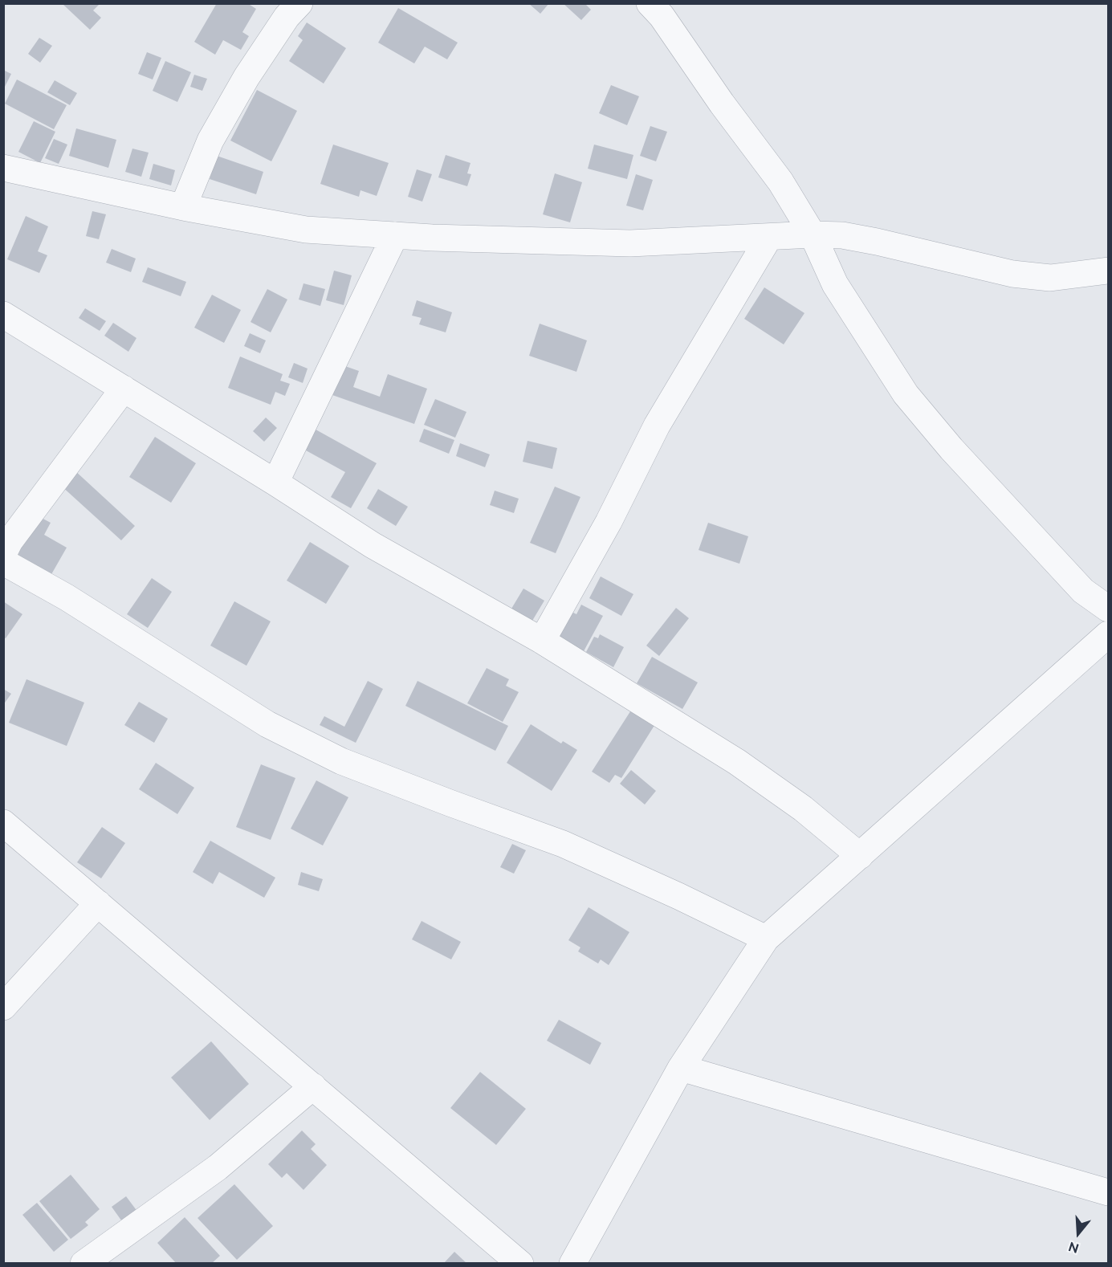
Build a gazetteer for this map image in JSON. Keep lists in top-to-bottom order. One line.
{"north":"bottom"}
